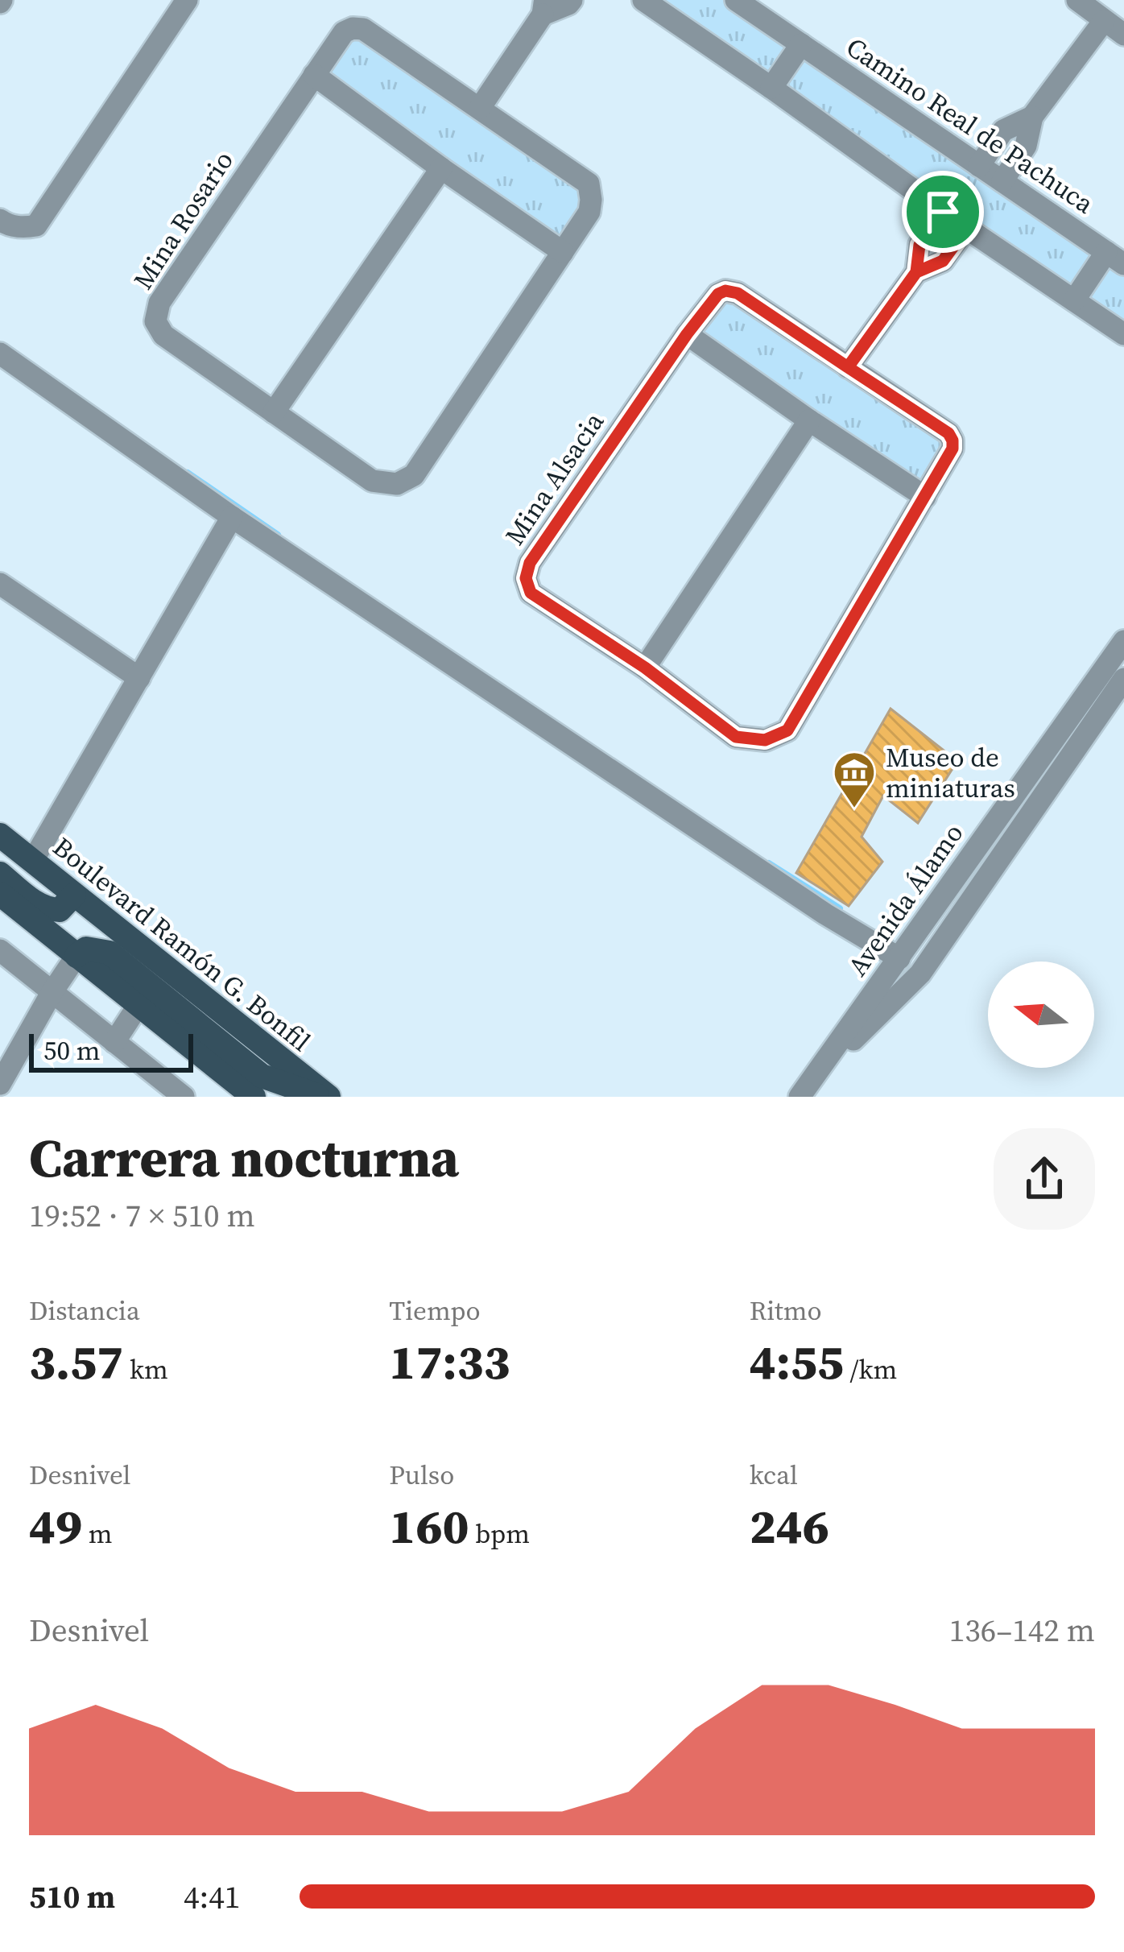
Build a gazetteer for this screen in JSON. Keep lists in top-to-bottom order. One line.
{"streets":{"main road":["Boulevard Ramón G. Bonfil"],"street":["Camino Real de Pachuca","Mina Rosario","Mina Alsacia","Avenida Álamo"]},"places":{"museum":["Museo de miniaturas"]},"scale_bar":"50 m","north":"left","page":{"scale":"50 m","heading":["Carrera nocturna","19:52 · 7 × 510 m"],"stats":[["Distancia","3.57 km"],["Tiempo","17:33"],["Ritmo","4:55 /km"],["Desnivel","49 m"],["Pulso","160 bpm"],["kcal","246"]],"chart":["Desnivel","136–142 m"],"list":[{"name":"510 m","note":"4:41"}]}}
